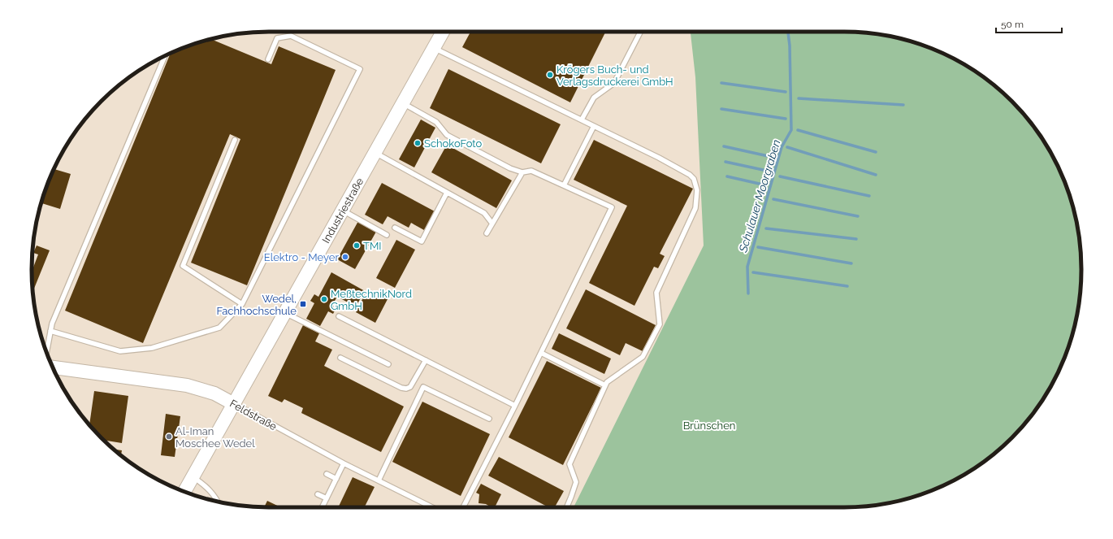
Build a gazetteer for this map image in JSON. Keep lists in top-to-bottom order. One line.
{"streets":{"street":["Industriestraße","Feldstraße"]},"crossings":[["Industriestraße","Feldstraße"]],"water":["Schulauer Moorgraben"],"parks":["Brünschen"],"places":{"other":["Krögers Buch- und Verlagsdruckerei GmbH","SchokoFoto","TMI","Elektro - Meyer","MeßtechnikNord GmbH","Al-Iman Moschee Wedel"],"transit":["Wedel, Fachhochschule"]},"scale_bar":"50 m"}
